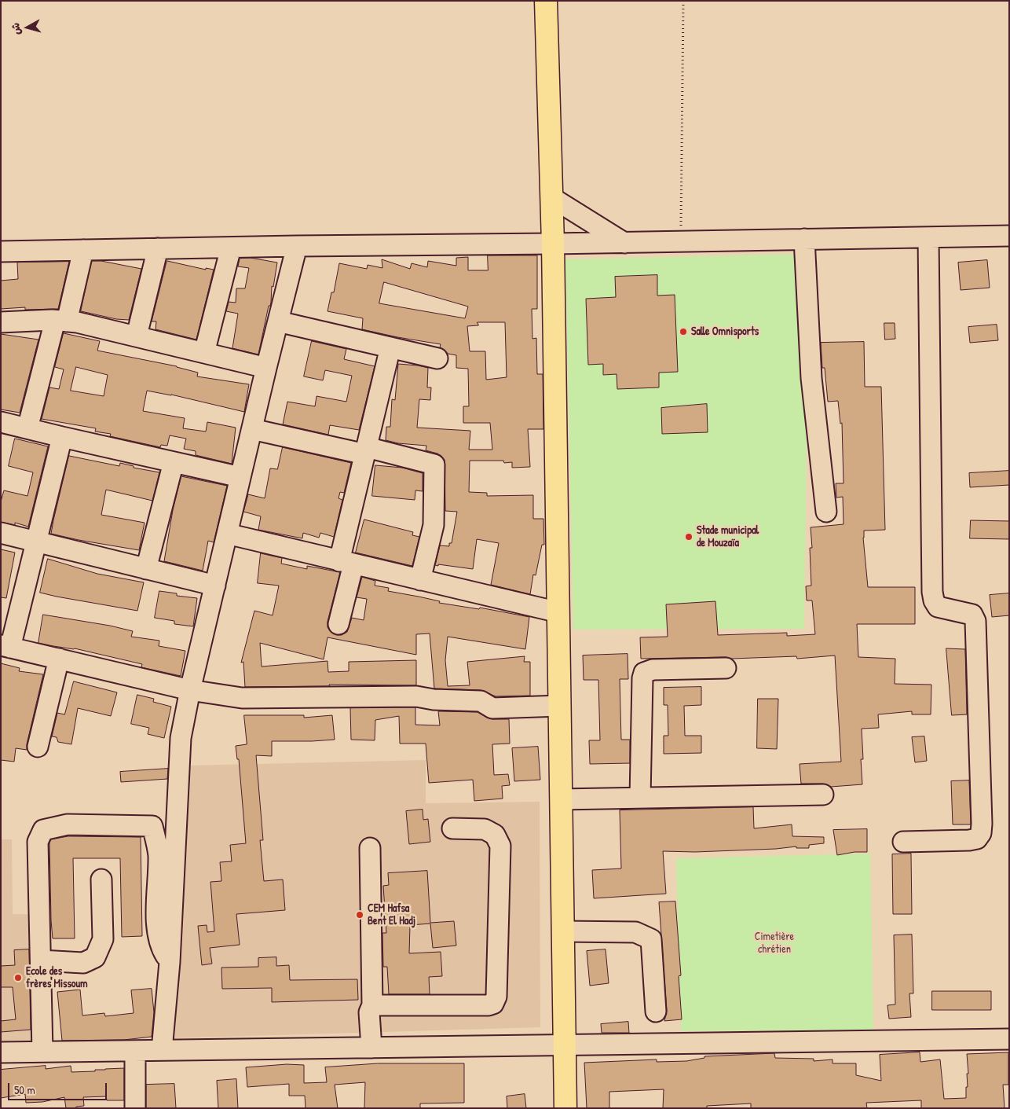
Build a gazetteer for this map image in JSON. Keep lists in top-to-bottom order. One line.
{"parks":["Cimetière chrétien"],"places":["Salle Omnisports","Stade municipal de Mouzaïa","CEM Hafsa Bent El Hadj","Ecole des frères Missoum"],"scale_bar":"50 m","north":"left"}
